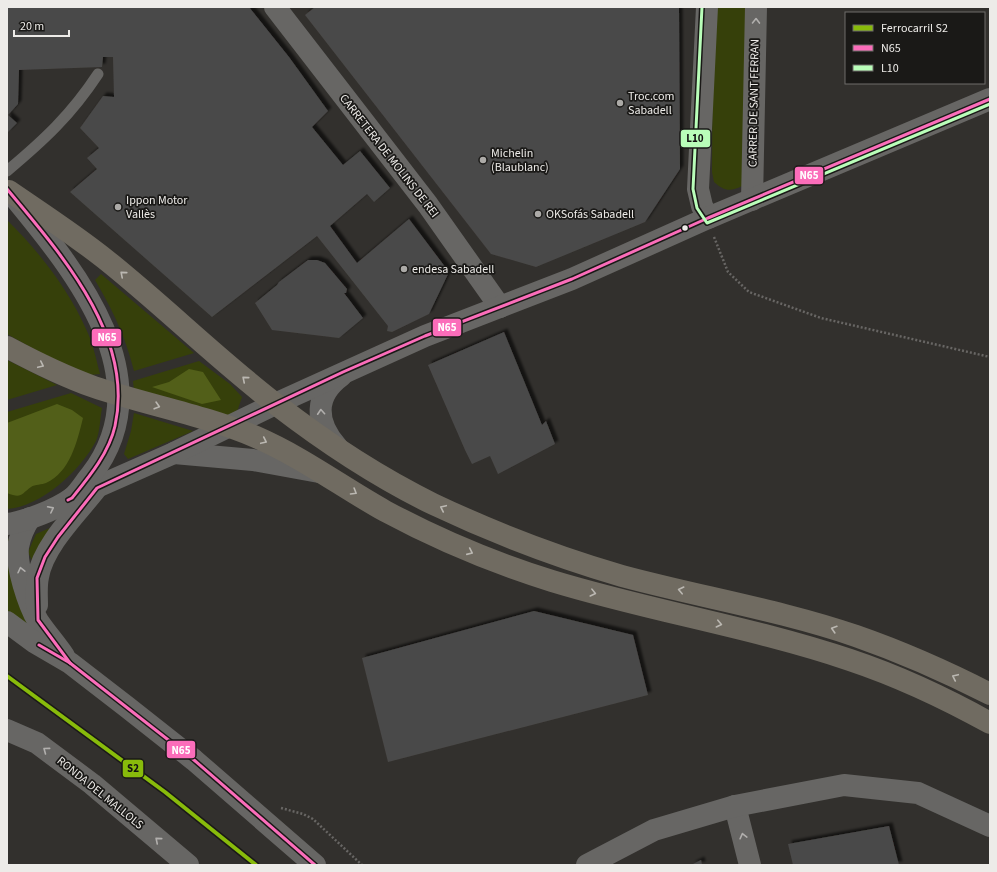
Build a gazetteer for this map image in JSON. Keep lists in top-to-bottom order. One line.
{"streets":{"main road":["CARRER DE SANT FERRAN","CARRETERA DE MOLINS DE REI","RONDA DEL MALLOLS"]},"places":["Troc.com Sabadell","Michelin (Blaublanc)","Ippon Motor Vallès","OKSofás Sabadell","endesa Sabadell"],"lines":["transit line L10","transit line N65","rail line S2"],"legend":["Ferrocarril S2","N65","L10"],"scale_bar":"20 m"}
